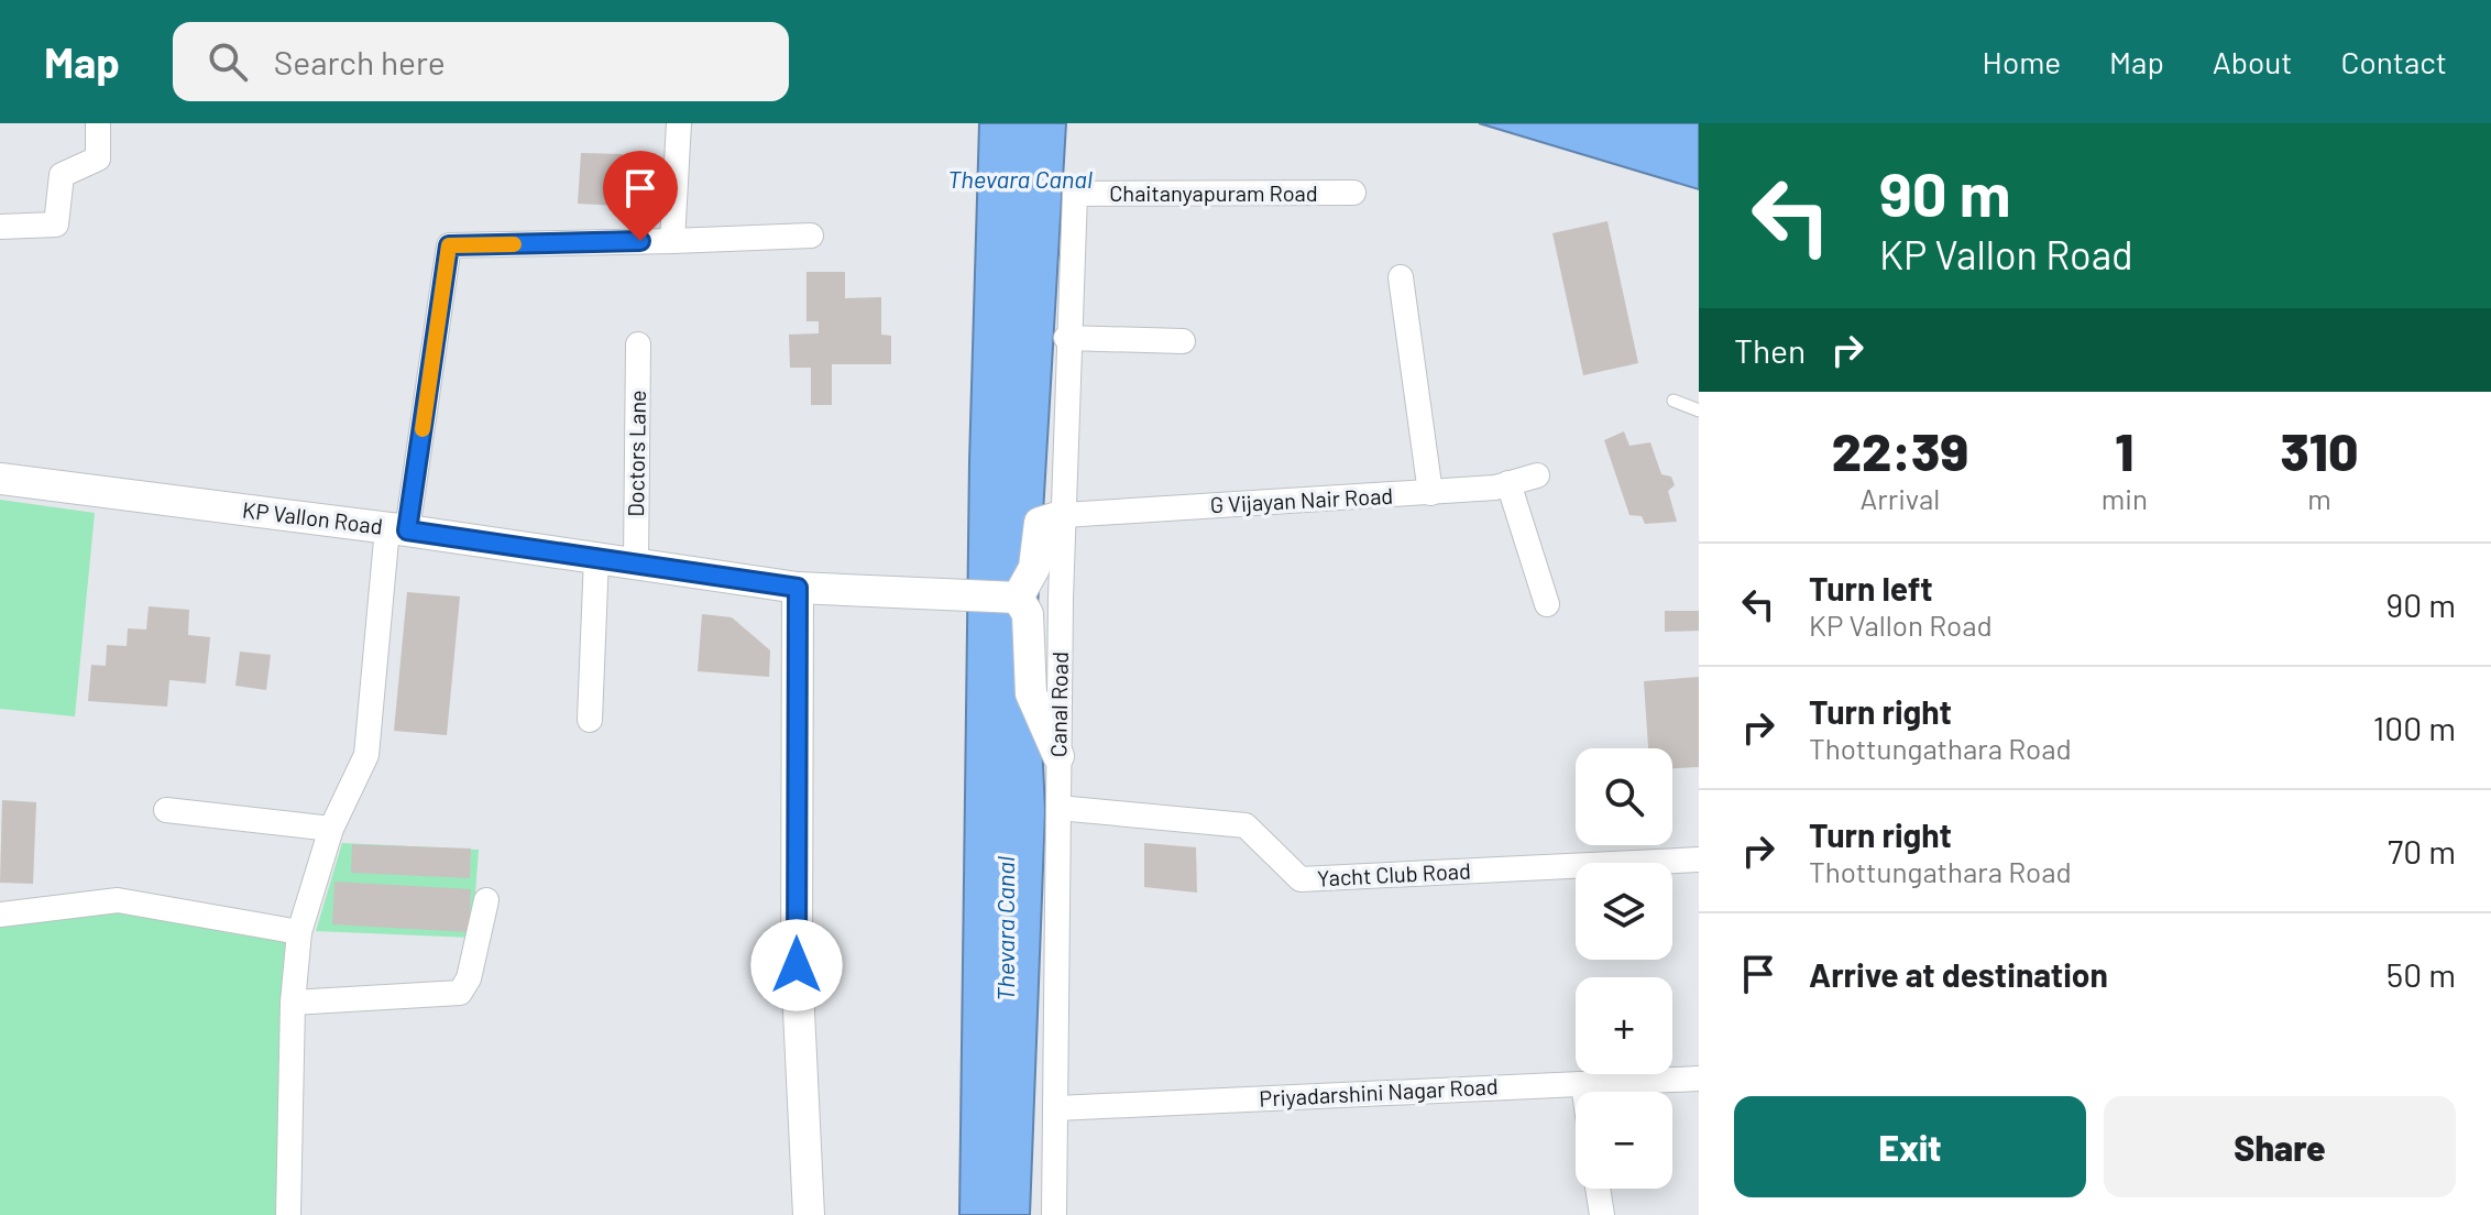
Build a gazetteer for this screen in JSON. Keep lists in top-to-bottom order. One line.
{"streets":{"street":["Chaitanyapuram Road","Doctors Lane","G Vijayan Nair Road","KP Vallon Road","Canal Road","Yacht Club Road","Priyadarshini Nagar Road"]},"crossings":[["Chaitanyapuram Road","Canal Road"],["Doctors Lane","KP Vallon Road"],["G Vijayan Nair Road","Canal Road"],["Canal Road","Yacht Club Road"],["Canal Road","Priyadarshini Nagar Road"]],"water":["Thevara Canal"],"page":{"header":"Map","search":"Search here","nav":["Home","Map","About","Contact"],"turn":["90 m","KP Vallon Road"],"then":"Then","eta":["22:39","Arrival","1","min","310","m"],"list":[{"name":"Turn left","note":"KP Vallon Road","value":"90 m"},{"name":"Turn right","note":"Thottungathara Road","value":"100 m"},{"name":"Turn right","note":"Thottungathara Road","value":"70 m"},{"name":"Arrive at destination","value":"50 m"}],"map_buttons":["+","−"],"buttons":["Exit","Share"]}}
